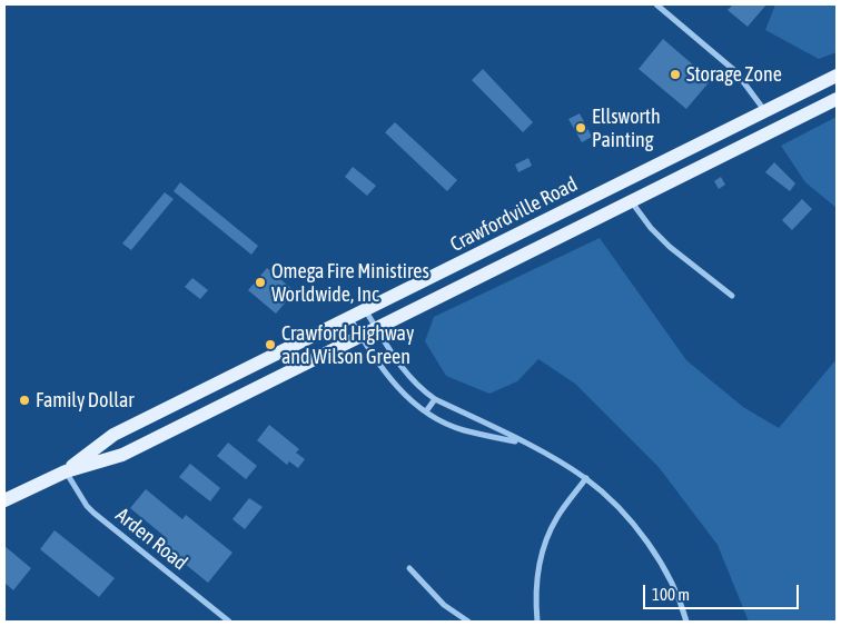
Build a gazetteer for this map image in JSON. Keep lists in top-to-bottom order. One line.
{"streets":{"main road":["Crawfordville Road"],"street":["Arden Road"]},"crossings":[["Crawfordville Road","Arden Road"]],"places":["Storage Zone","Ellsworth Painting","Omega Fire Ministires Worldwide, Inc","Crawford Highway and Wilson Green","Family Dollar"],"scale_bar":"100 m"}
